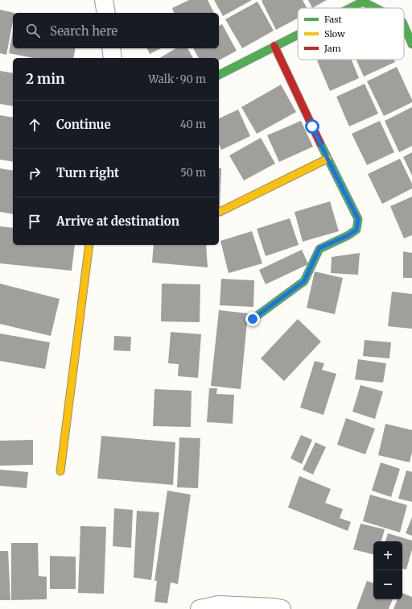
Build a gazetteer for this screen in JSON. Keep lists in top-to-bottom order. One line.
{"legend":["Fast","Slow","Jam"],"page":{"search":"Search here","heading":["2 min","Walk · 90 m"],"list":[["Continue","40 m"],["Turn right","50 m"],"Arrive at destination"],"map_buttons":["+","−"]}}
